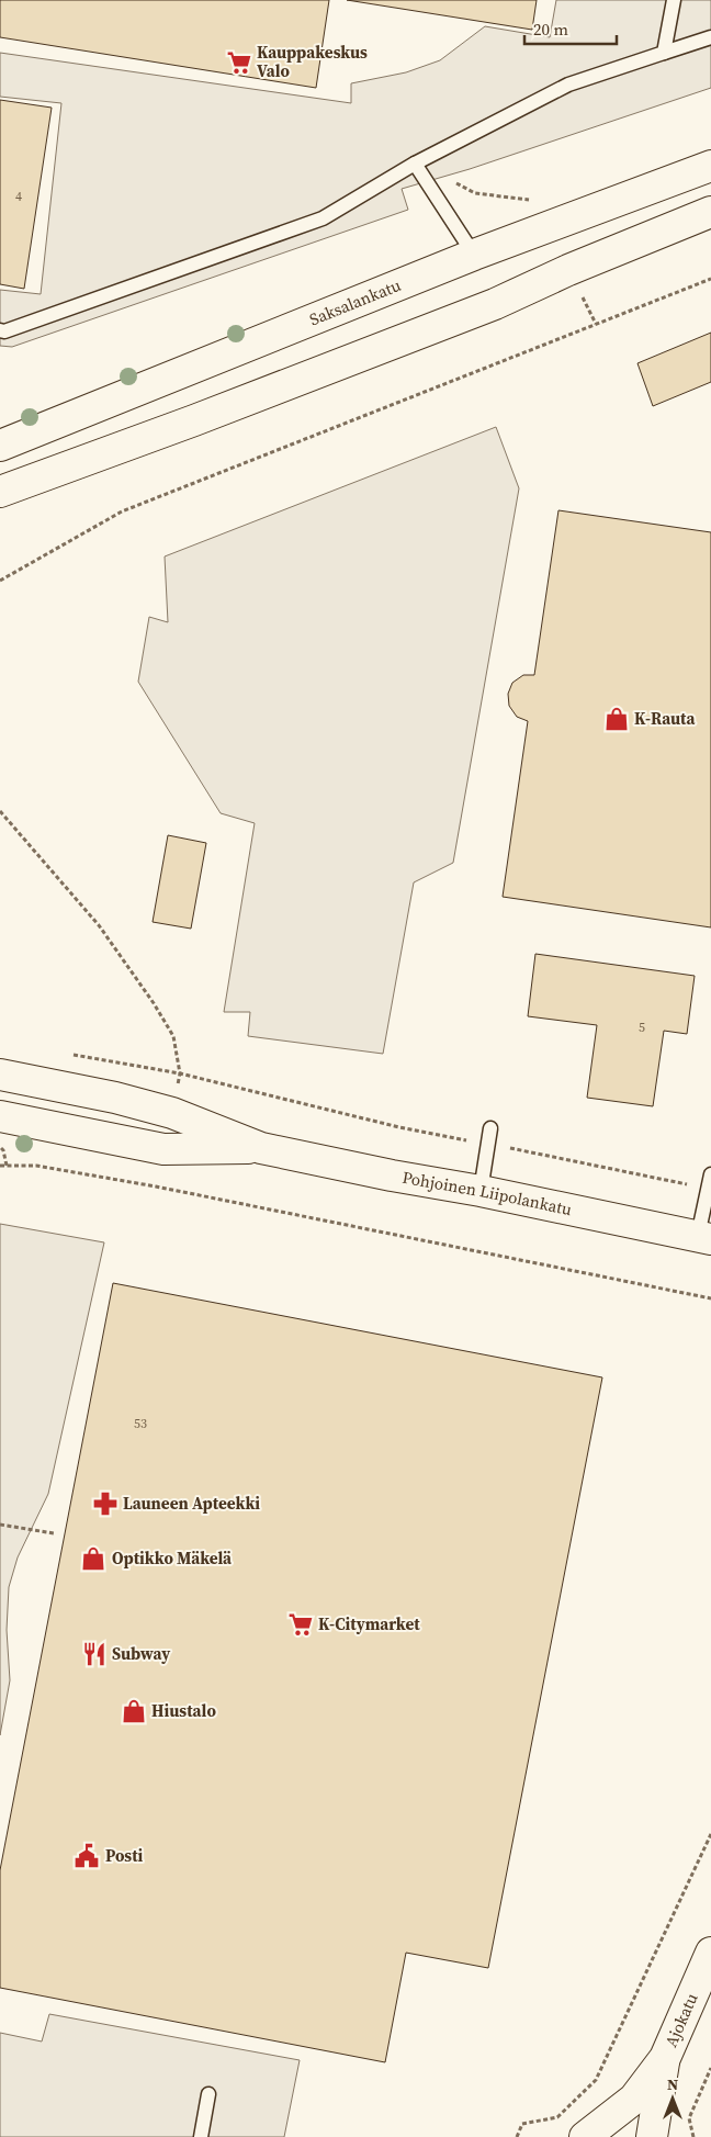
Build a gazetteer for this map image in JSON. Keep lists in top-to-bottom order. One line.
{"streets":{"main road":["Saksalankatu","Pohjoinen Liipolankatu","Ajokatu"]},"places":{"supermarket":["Kauppakeskus Valo","K-Citymarket"],"shop":["K-Rauta","Optikko Mäkelä","Hiustalo"],"pharmacy":["Launeen Apteekki"],"restaurant":["Subway"],"public building":["Posti"]},"house_numbers":["4","5","53"],"scale_bar":"20 m","north":"top"}
